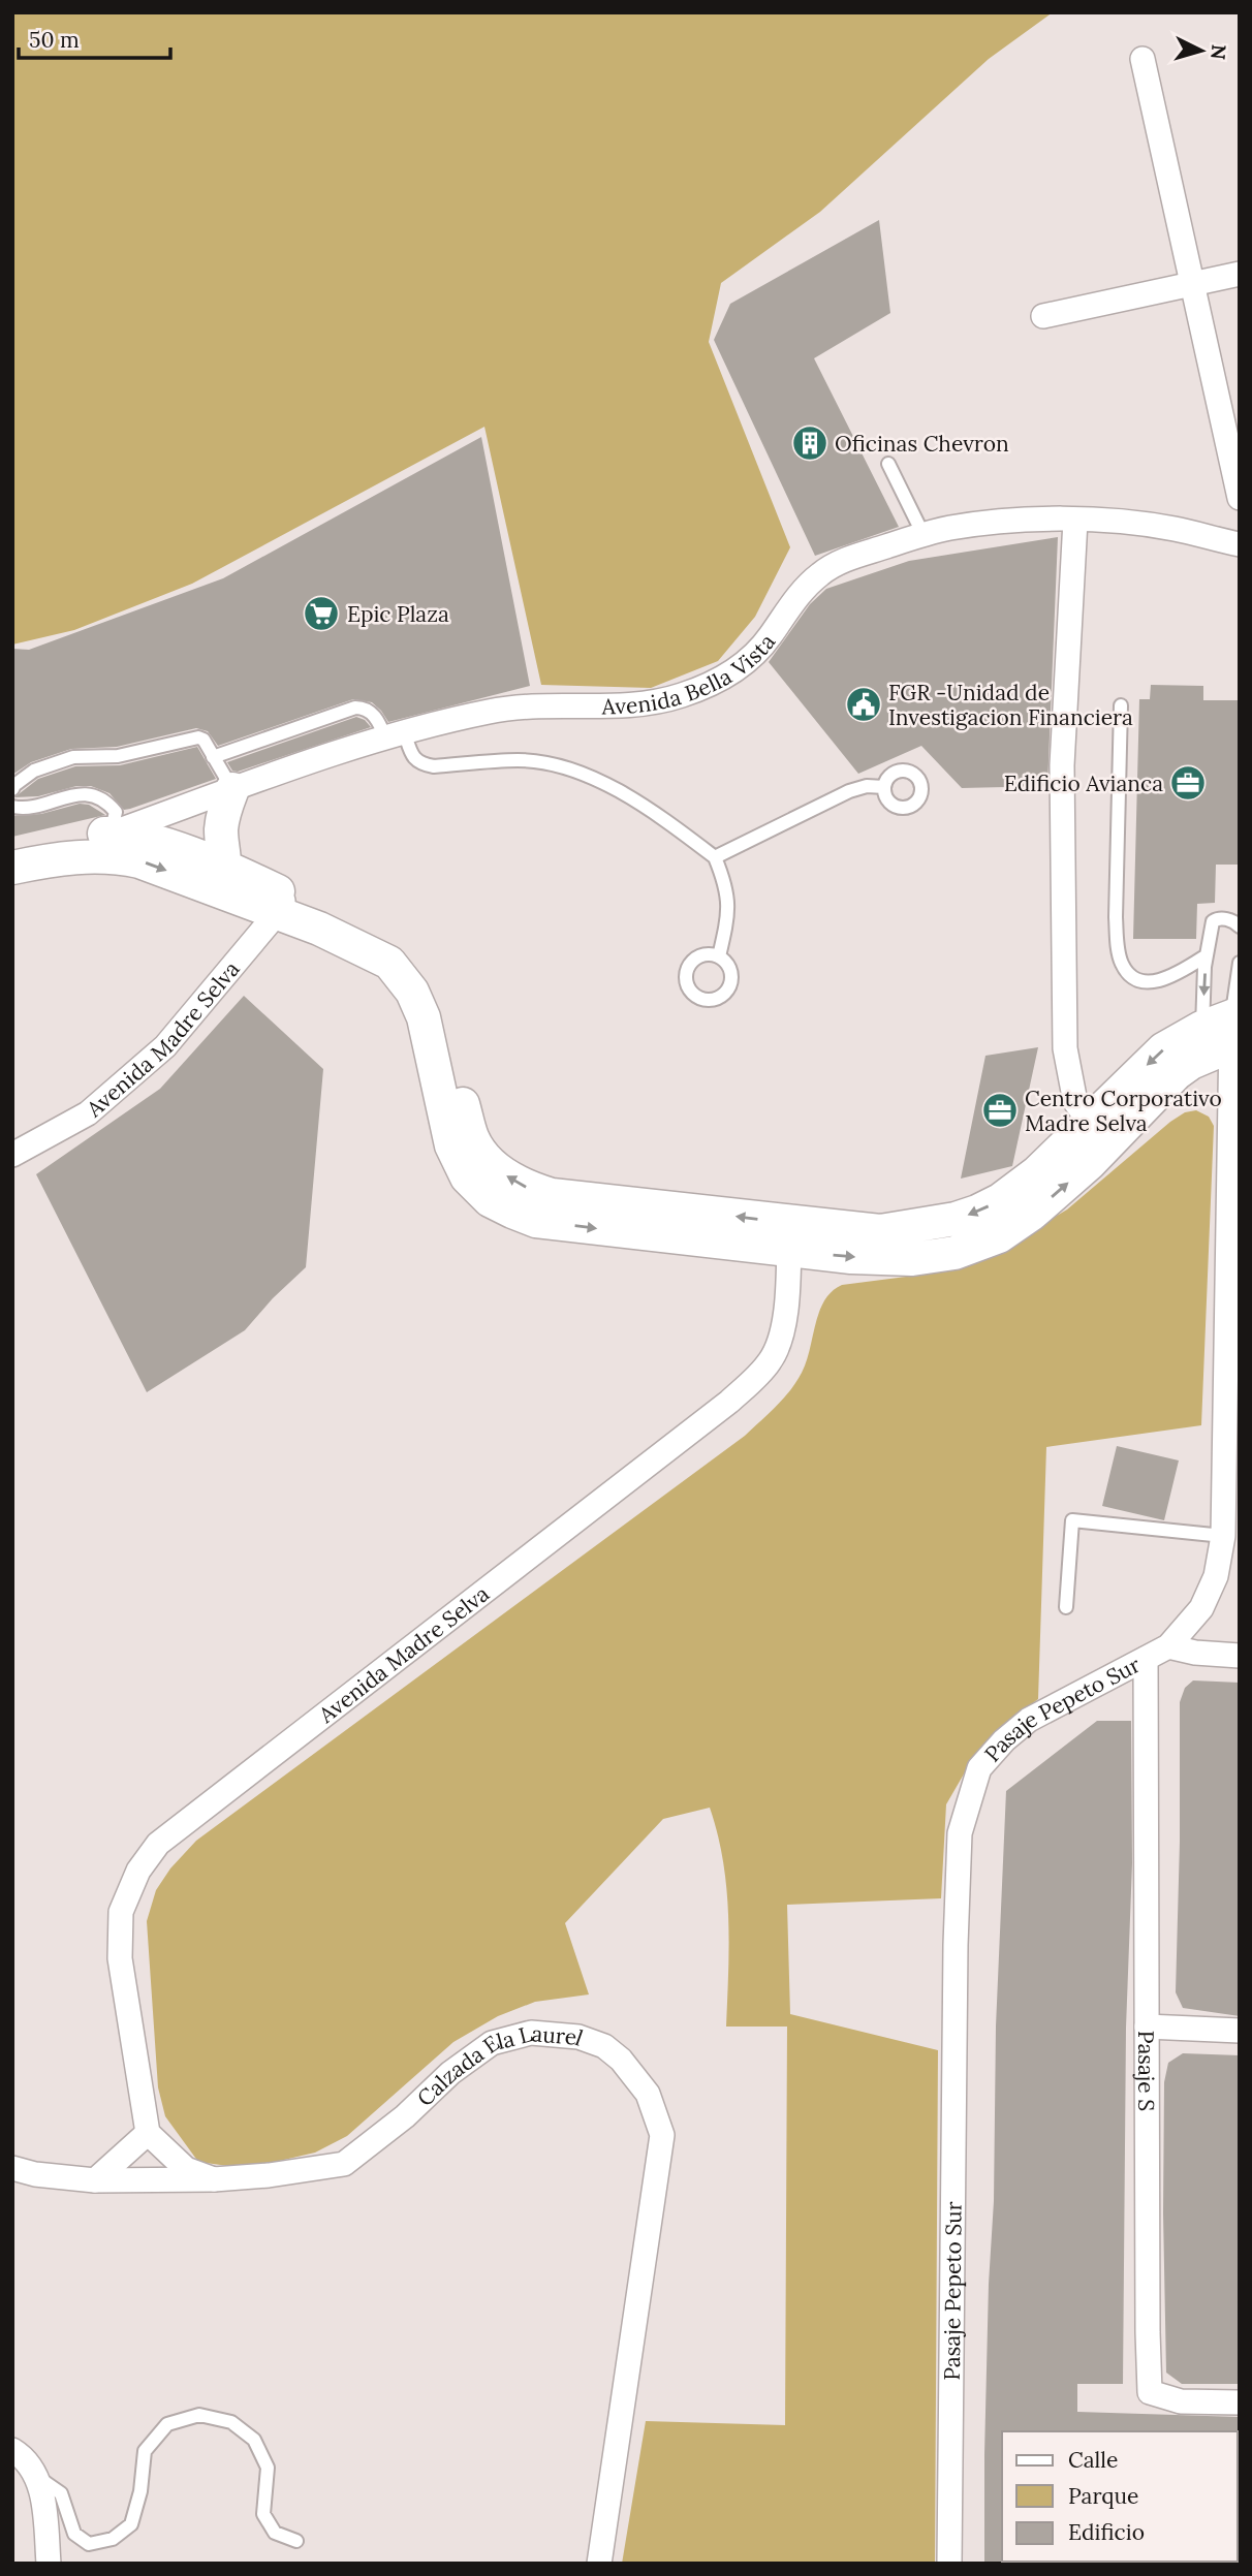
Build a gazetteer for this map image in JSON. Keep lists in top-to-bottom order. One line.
{"streets":{"street":["Avenida Bella Vista","Avenida Madre Selva","Pasaje Pepeto Sur","Pasaje S","Calzada Ela Laurel"]},"crossings":[["Pasaje Pepeto Sur","Pasaje S"]],"places":{"building":["Oficinas Chevron"],"supermarket":["Epic Plaza"],"public building":["FGR -Unidad de Investigacion Financiera"],"office":["Edificio Avianca","Centro Corporativo Madre Selva"]},"legend":["Calle","Parque","Edificio"],"scale_bar":"50 m","north":"right"}
